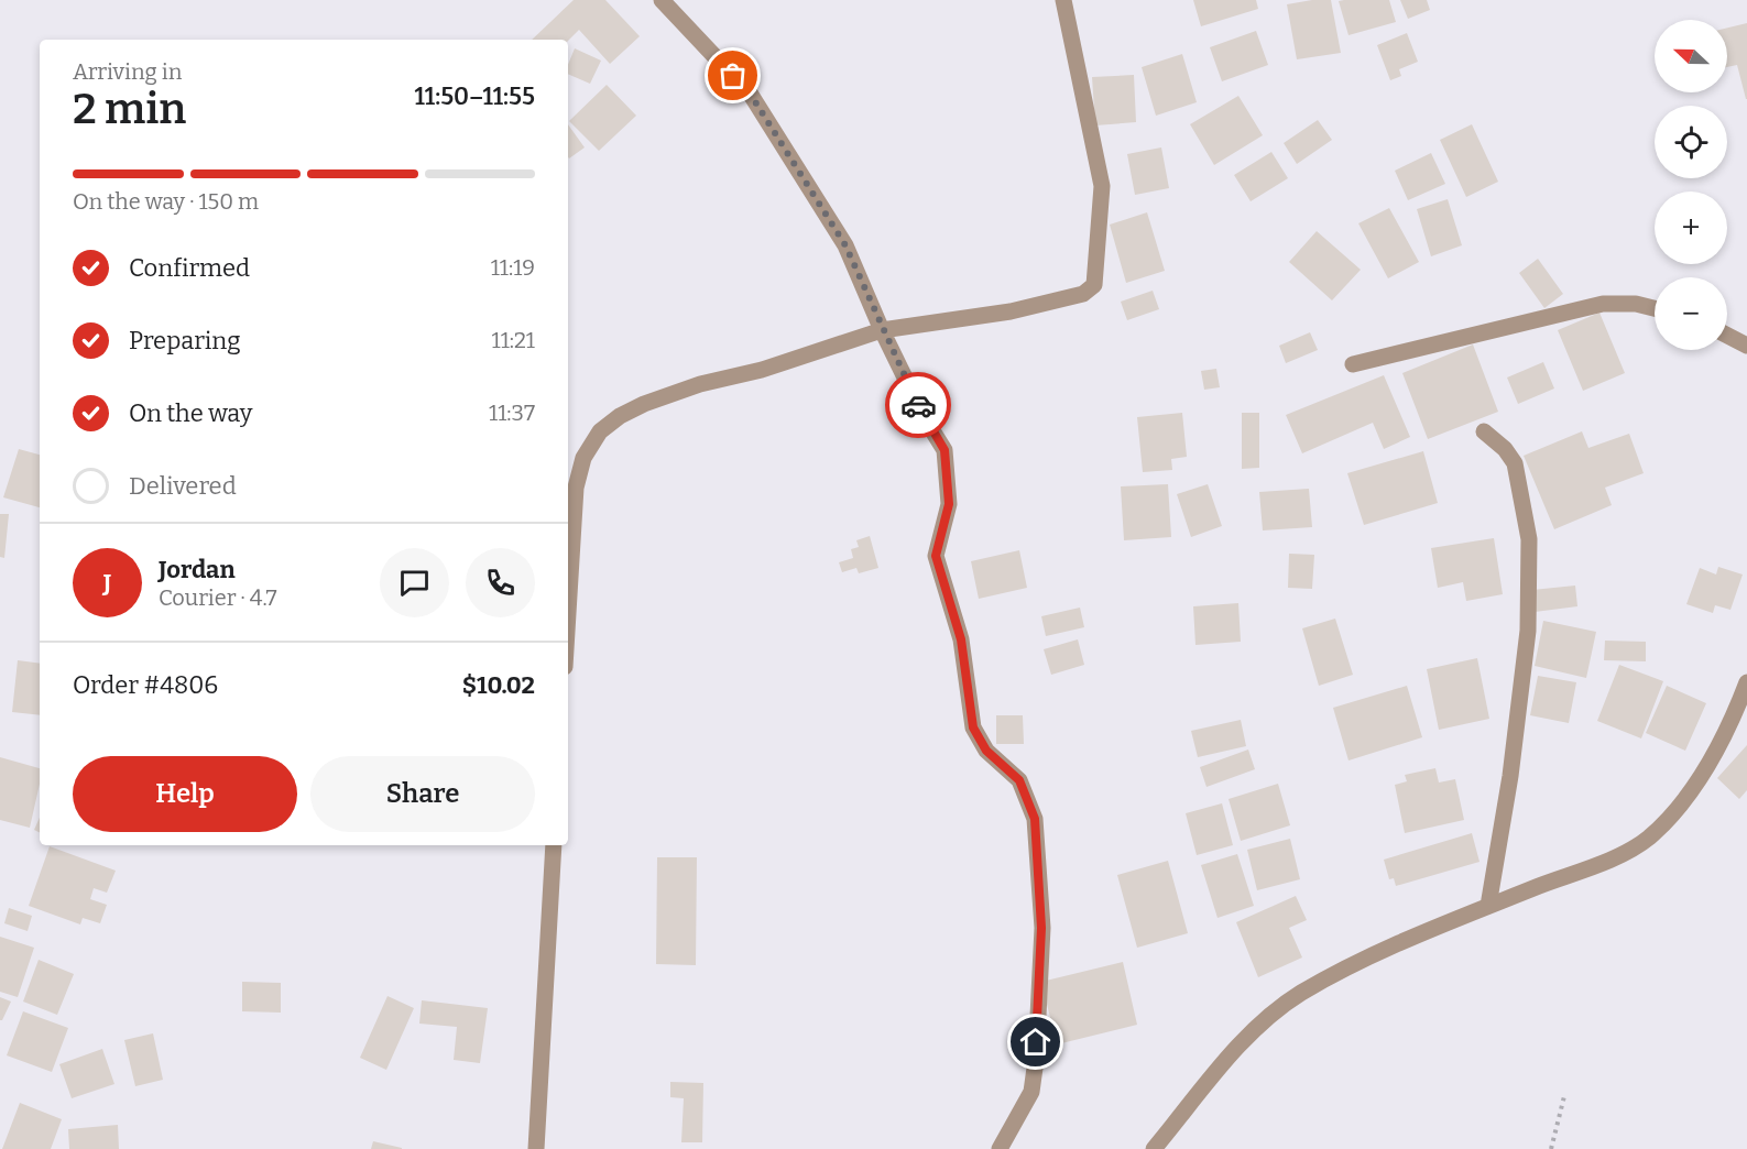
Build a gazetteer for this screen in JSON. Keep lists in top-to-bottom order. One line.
{"north":"left","page":{"map_buttons":["+","−"],"heading":["2 min","Arriving in","11:50–11:55"],"panel":["Jordan","Courier · 4.7","Order #4806","$10.02"],"bar":"On the way · 150 m","list":[["Confirmed","11:19"],["Preparing","11:21"],["On the way","11:37"],"Delivered"],"round":"J","buttons":["Help","Share"]}}
